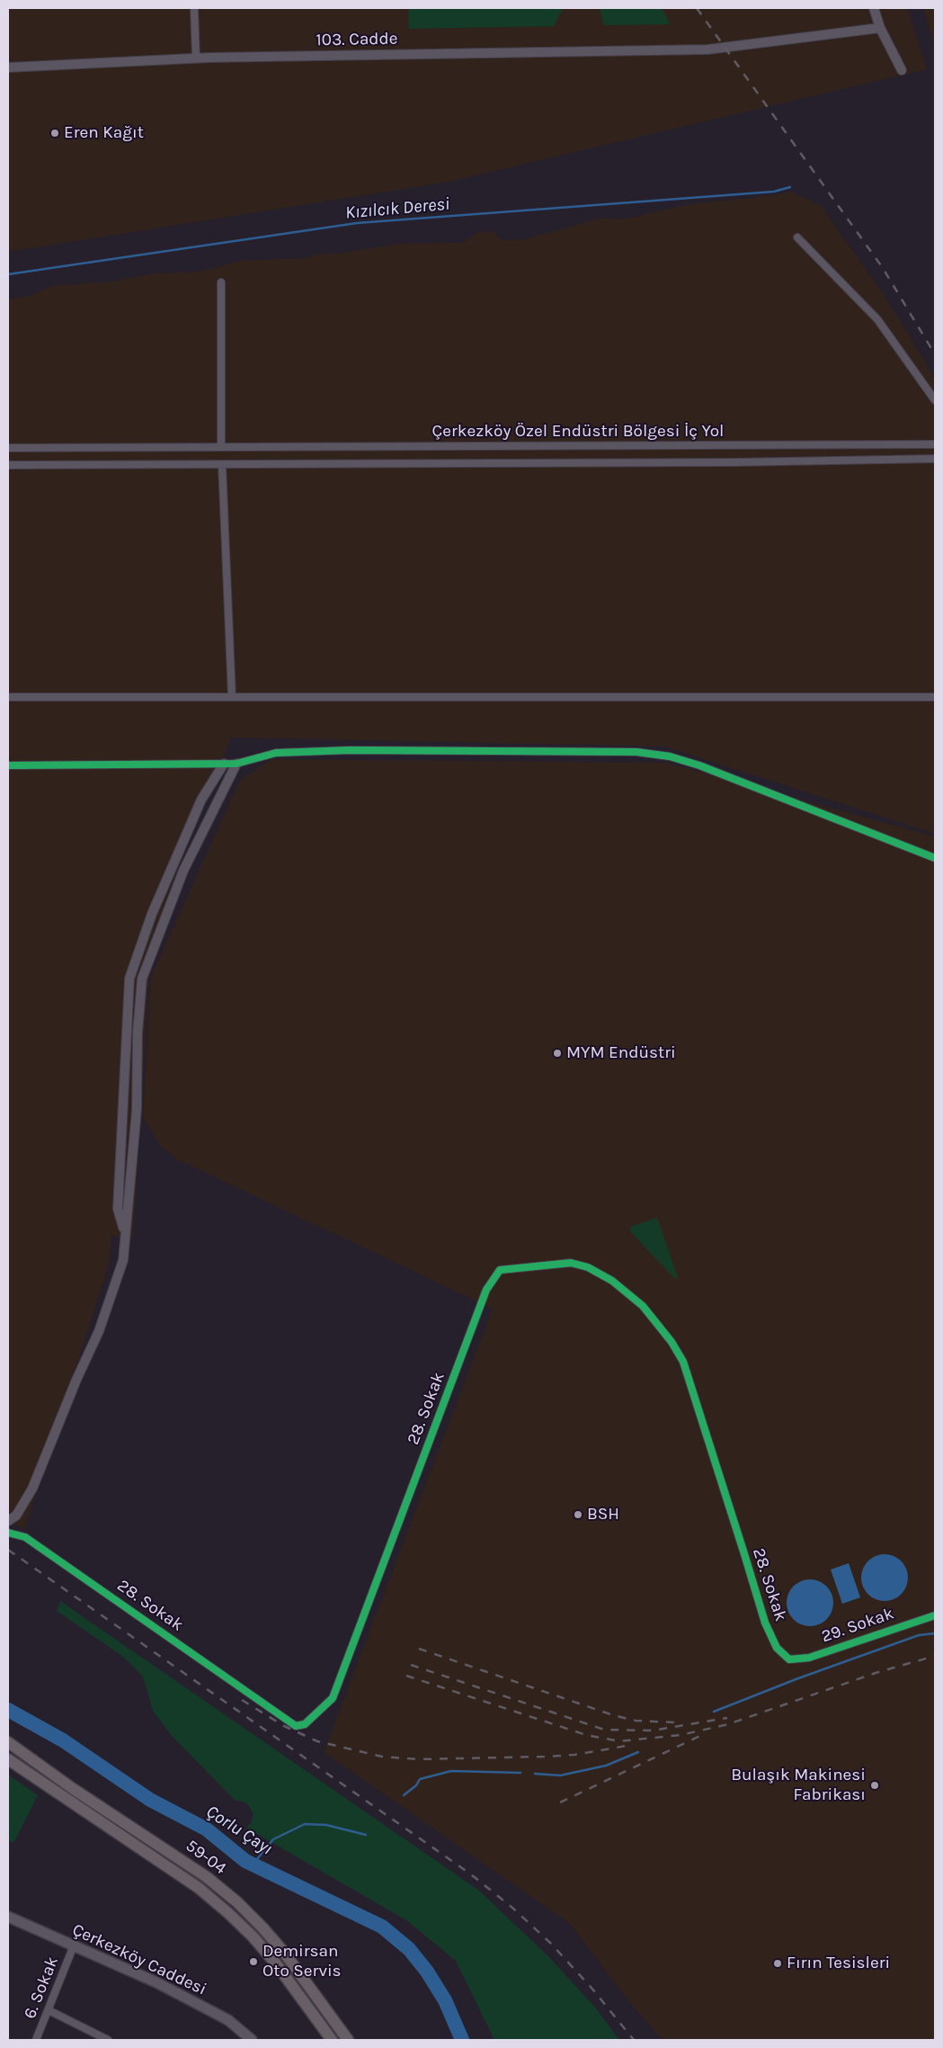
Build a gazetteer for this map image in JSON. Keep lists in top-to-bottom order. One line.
{"streets":{"main road":["59-04","Çerkezköy Caddesi"],"street":["103. Cadde","Çerkezköy Özel Endüstri Bölgesi İç Yol","28. Sokak","29. Sokak","6. Sokak"]},"crossings":[["28. Sokak","29. Sokak"],["Çerkezköy Caddesi","6. Sokak"]],"water":["Kızılcık Deresi","Çorlu Çayı"],"places":["Eren Kağıt","MYM Endüstri","BSH","Bulaşık Makinesi Fabrikası","Demirsan Oto Servis","Fırın Tesisleri"]}
